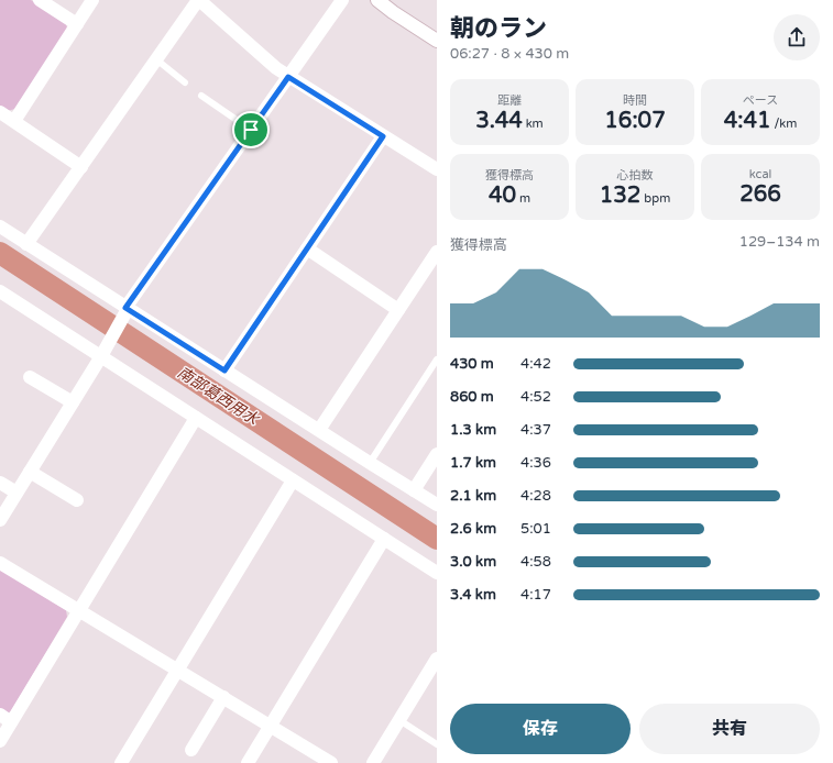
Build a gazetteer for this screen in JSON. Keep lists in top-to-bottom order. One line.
{"water":["南部葛西用水"],"page":{"heading":["朝のラン","06:27 · 8 × 430 m"],"stats":[["距離","3.44 km"],["時間","16:07"],["ペース","4:41 /km"],["獲得標高","40 m"],["心拍数","132 bpm"],["kcal","266"]],"chart":["獲得標高","129–134 m"],"list":[{"name":"430 m","note":"4:42"},{"name":"860 m","note":"4:52"},{"name":"1.3 km","note":"4:37"},{"name":"1.7 km","note":"4:36"},{"name":"2.1 km","note":"4:28"},{"name":"2.6 km","note":"5:01"},{"name":"3.0 km","note":"4:58"},{"name":"3.4 km","note":"4:17"}],"buttons":["保存","共有"]}}
